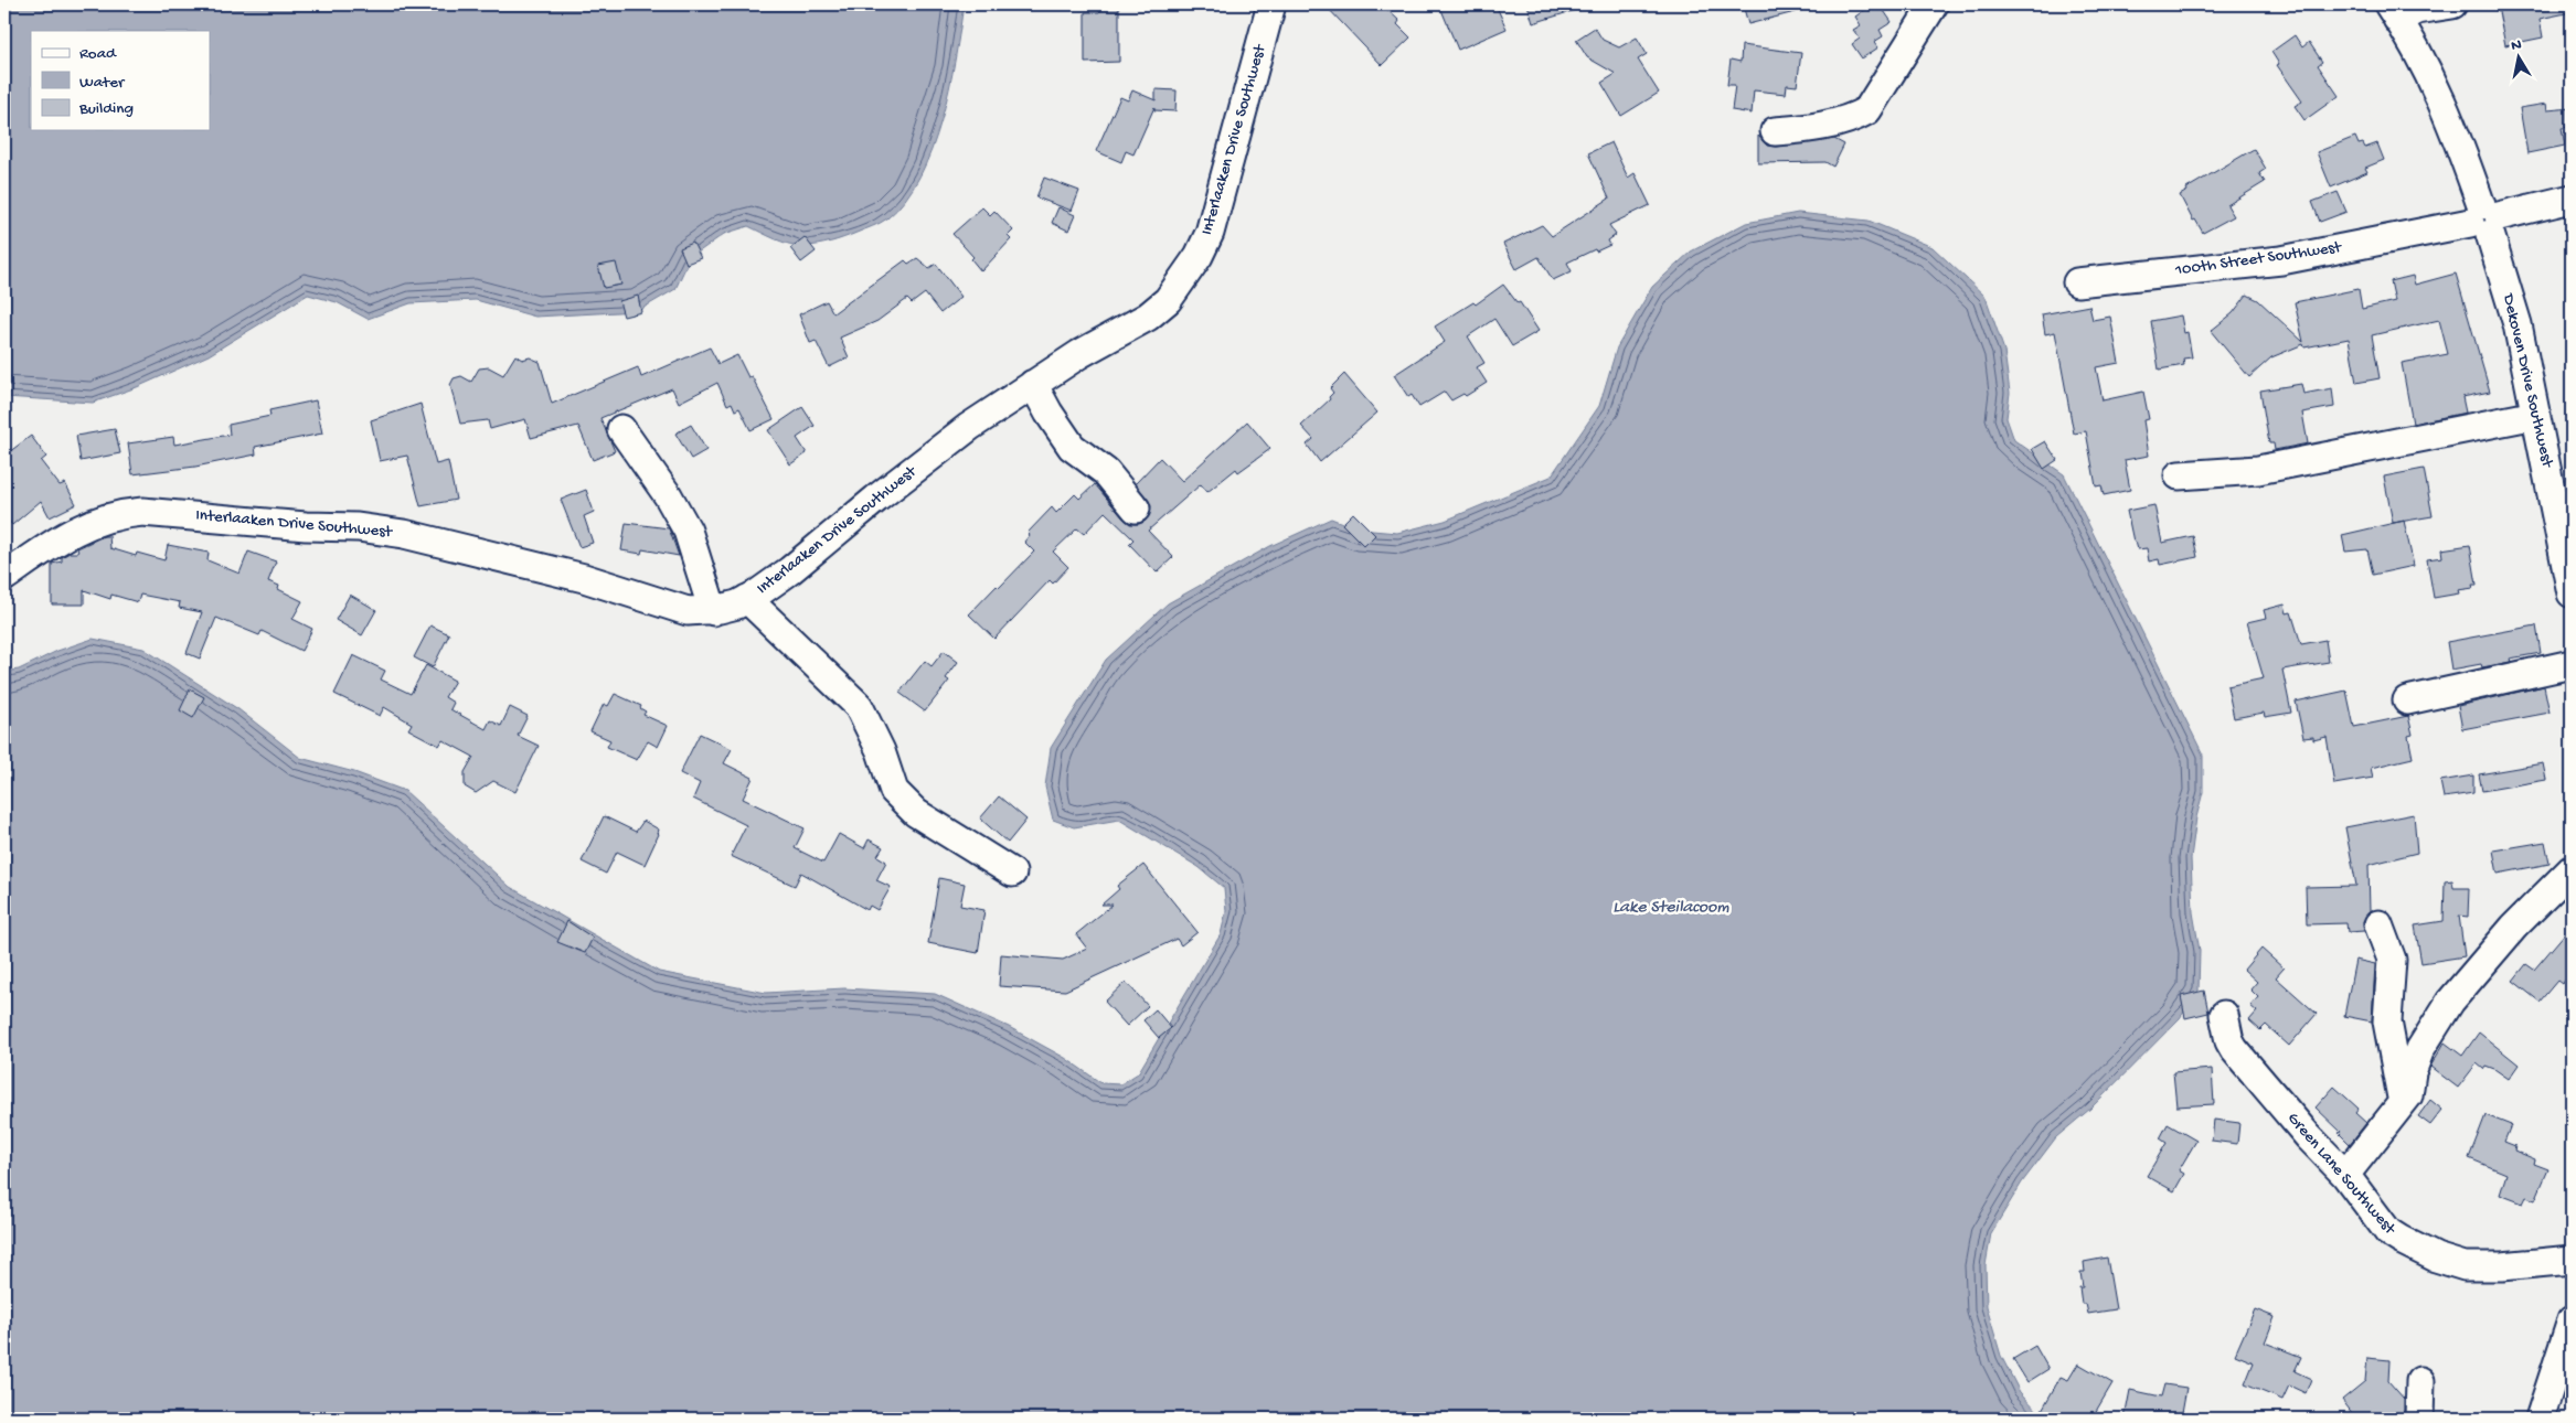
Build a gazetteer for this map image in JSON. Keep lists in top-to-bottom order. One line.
{"streets":{"street":["Interlaaken Drive Southwest","100th Street Southwest","Dekoven Drive Southwest","Green Lane Southwest"]},"crossings":[["100th Street Southwest","Dekoven Drive Southwest"]],"water":["Lake Steilacoom"],"legend":["Road","Water","Building"],"north":"top"}
